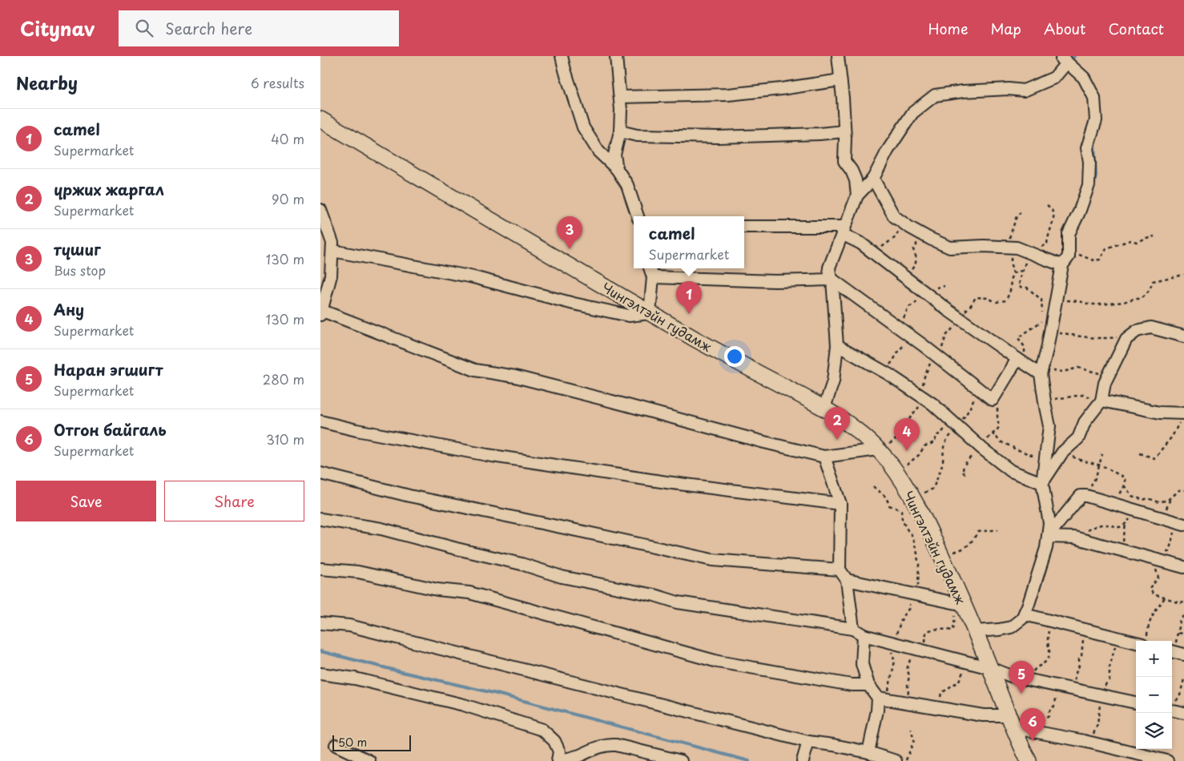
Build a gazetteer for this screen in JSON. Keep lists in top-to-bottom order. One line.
{"streets":{"main road":["Чингэлтэйн гудамж"]},"scale_bar":"50 m","page":{"header":"Citynav","search":"Search here","nav":["Home","Map","About","Contact"],"heading":["Nearby","6 results"],"list":[{"mark":"1","name":"camel","note":"Supermarket","value":"40 m"},{"mark":"2","name":"үржих жаргал","note":"Supermarket","value":"90 m"},{"mark":"3","name":"түшиг","note":"Bus stop","value":"130 m"},{"mark":"4","name":"Ану","note":"Supermarket","value":"130 m"},{"mark":"5","name":"Наран эгшигт","note":"Supermarket","value":"280 m"},{"mark":"6","name":"Отгон байгаль","note":"Supermarket","value":"310 m"}],"popup":["camel","Supermarket"],"pins":["3","1","2","4","5","6"],"buttons":["Save","Share"],"map_buttons":["+","−"],"scale":"50 m"}}
